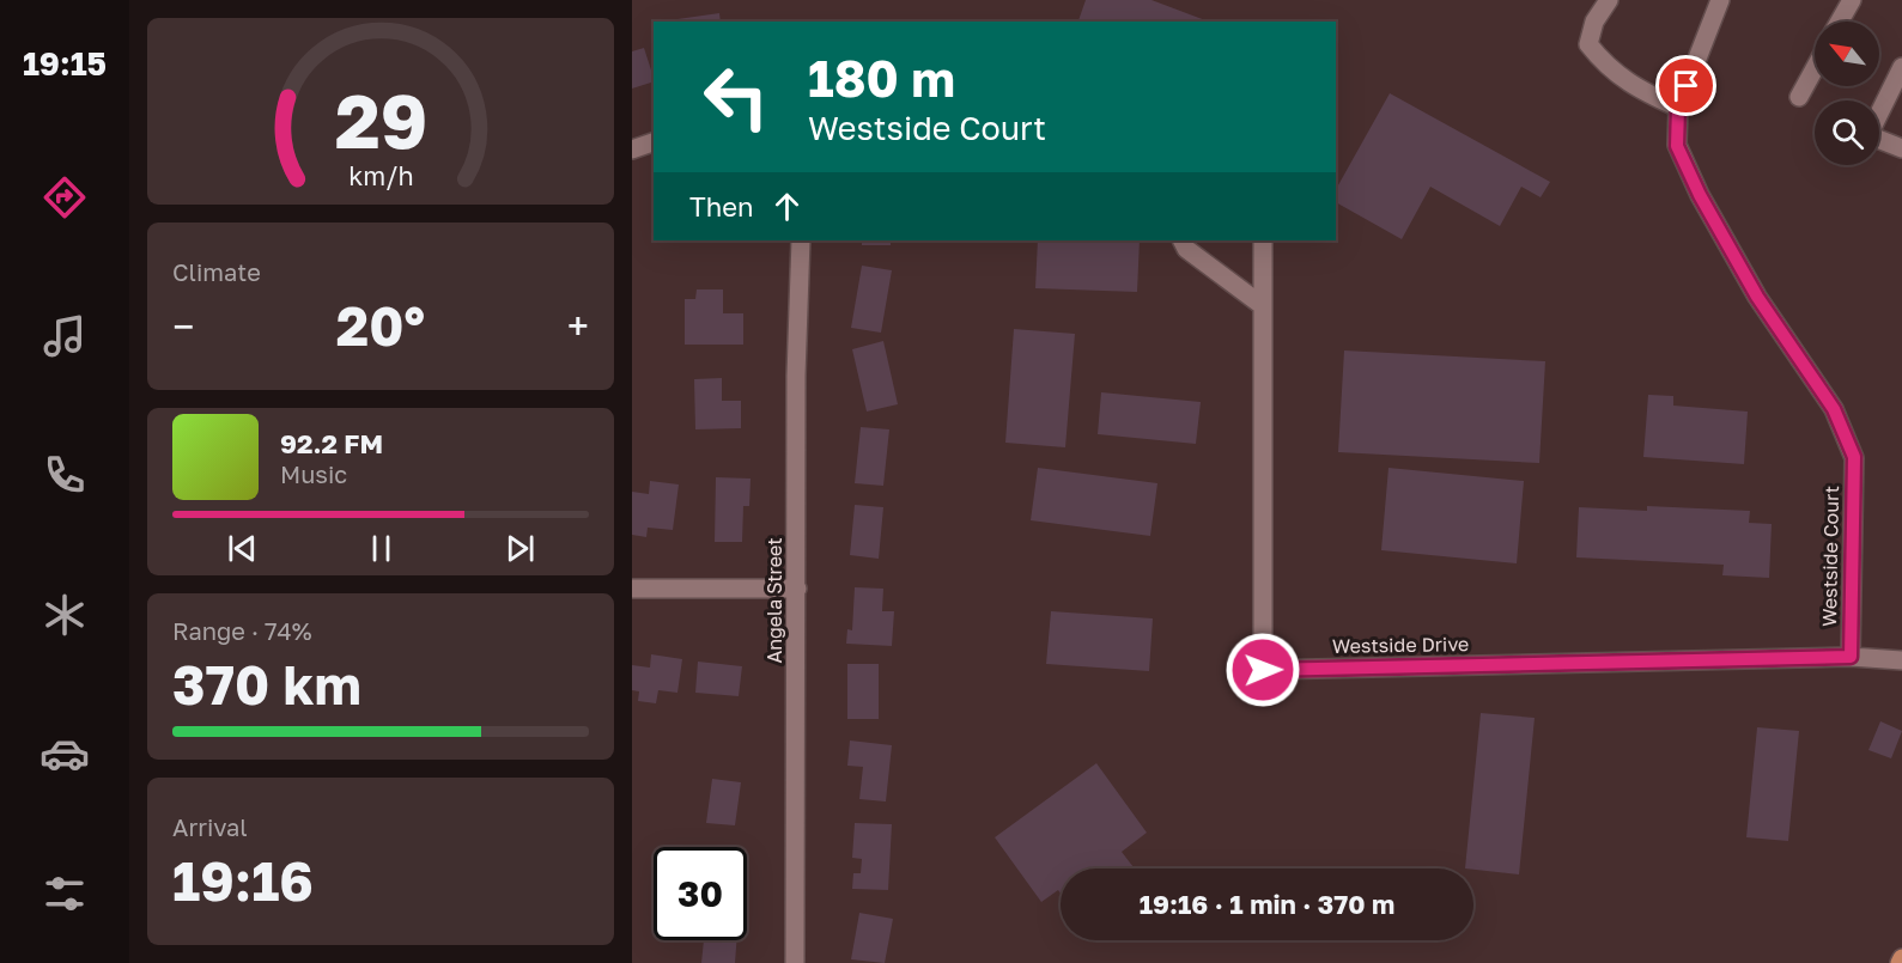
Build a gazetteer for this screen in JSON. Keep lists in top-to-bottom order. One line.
{"streets":{"street":["Westside Court","Angela Street","Westside Drive"]},"crossings":[["Westside Court","Westside Drive"]],"north":"top left","page":{"tabs":"19:15","turn":["180 m","Westside Court"],"then":"Then","tile":["Climate",["Range · 74%","370 km"],["Arrival","19:16"]],"heat":["−","20°","+"],"song":["92.2 FM","Music"],"limit":"30","trip":"19:16 · 1 min · 370 m","gauge":["29","km/h"]}}
